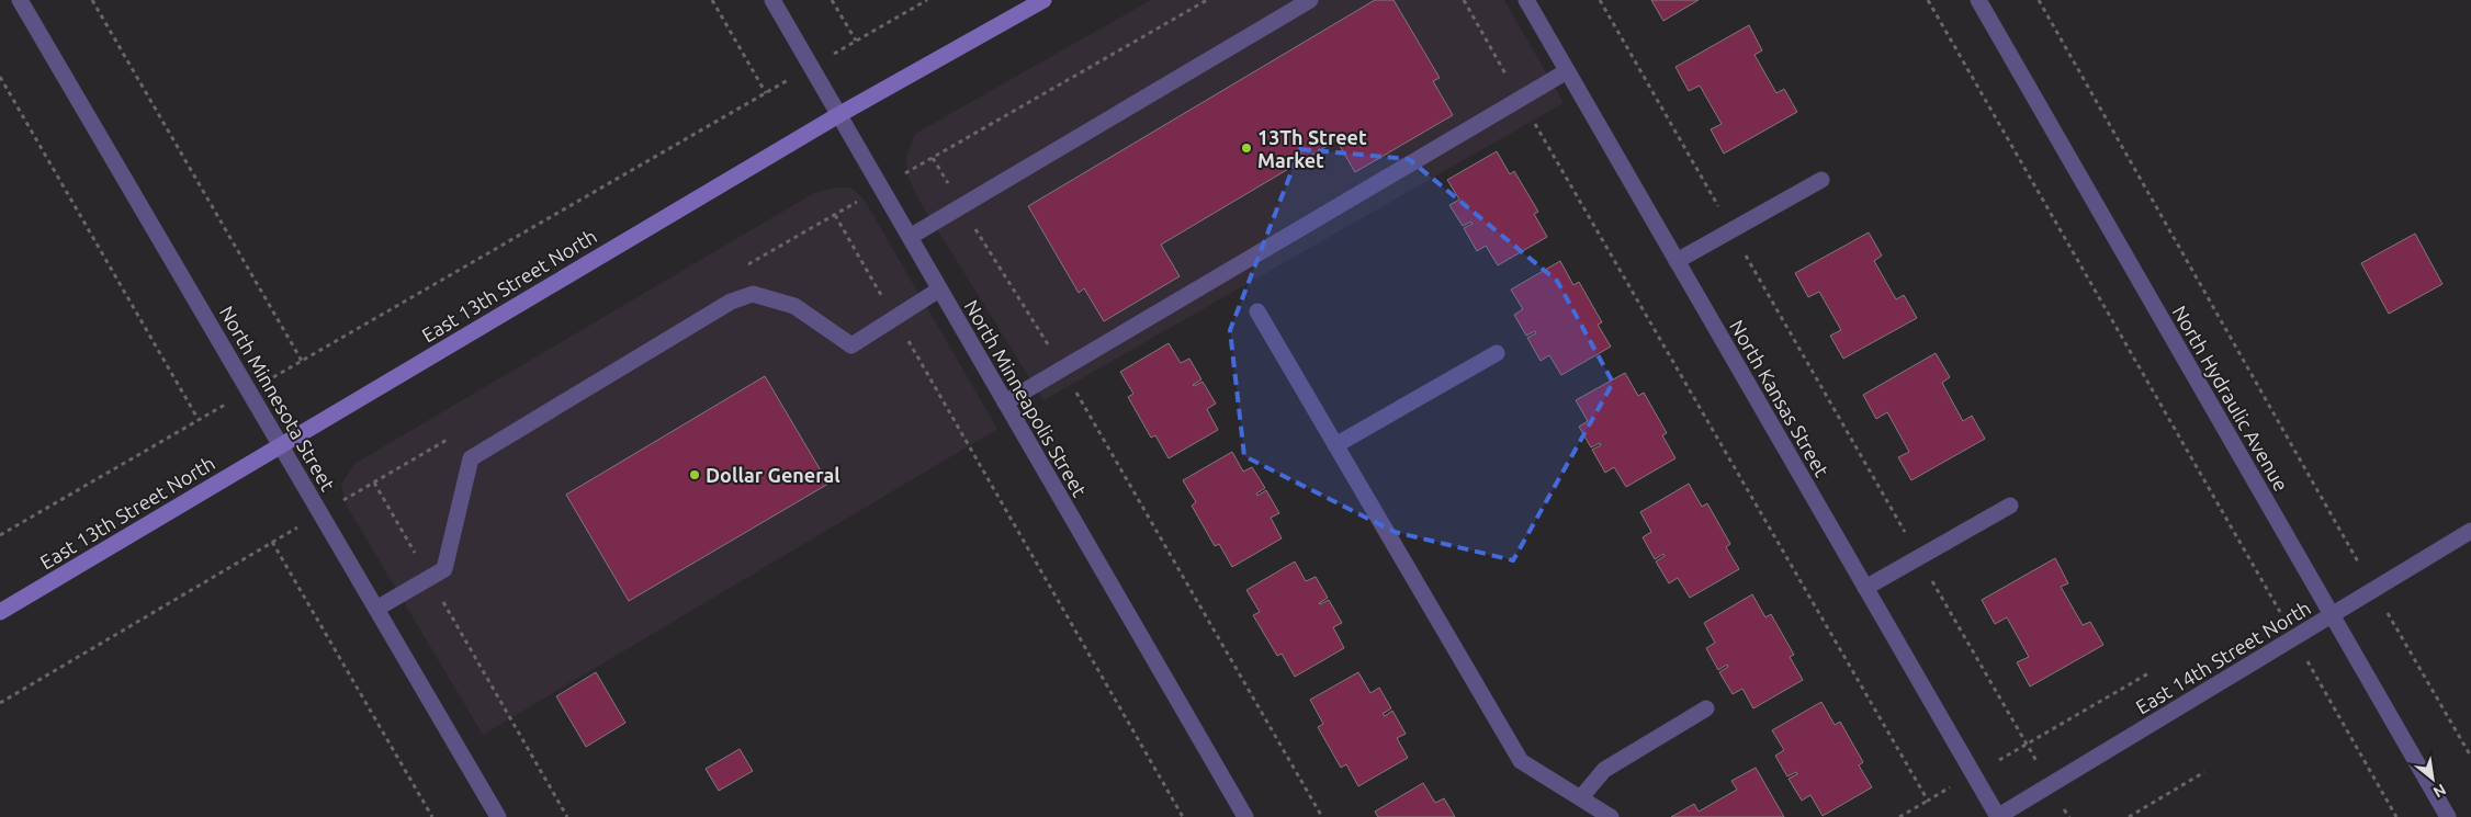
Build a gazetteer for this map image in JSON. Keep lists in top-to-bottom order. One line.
{"streets":{"main road":["East 13th Street North"],"street":["North Minnesota Street","North Minneapolis Street","North Kansas Street","North Hydraulic Avenue","East 14th Street North"]},"crossings":[["East 13th Street North","North Minnesota Street"],["East 13th Street North","North Minneapolis Street"],["North Kansas Street","East 14th Street North"],["North Hydraulic Avenue","East 14th Street North"]],"places":["13Th Street Market","Dollar General"],"north":"bottom right"}
